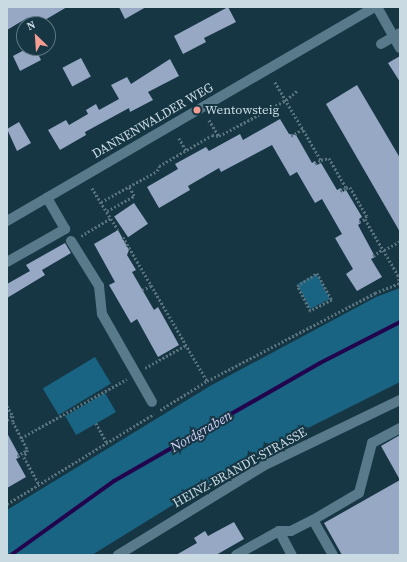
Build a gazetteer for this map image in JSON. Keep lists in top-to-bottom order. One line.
{"streets":{"street":["DANNENWALDER WEG","HEINZ-BRANDT-STRASSE"]},"water":["Nordgraben"],"places":["Wentowsteig"],"north":"top left"}
